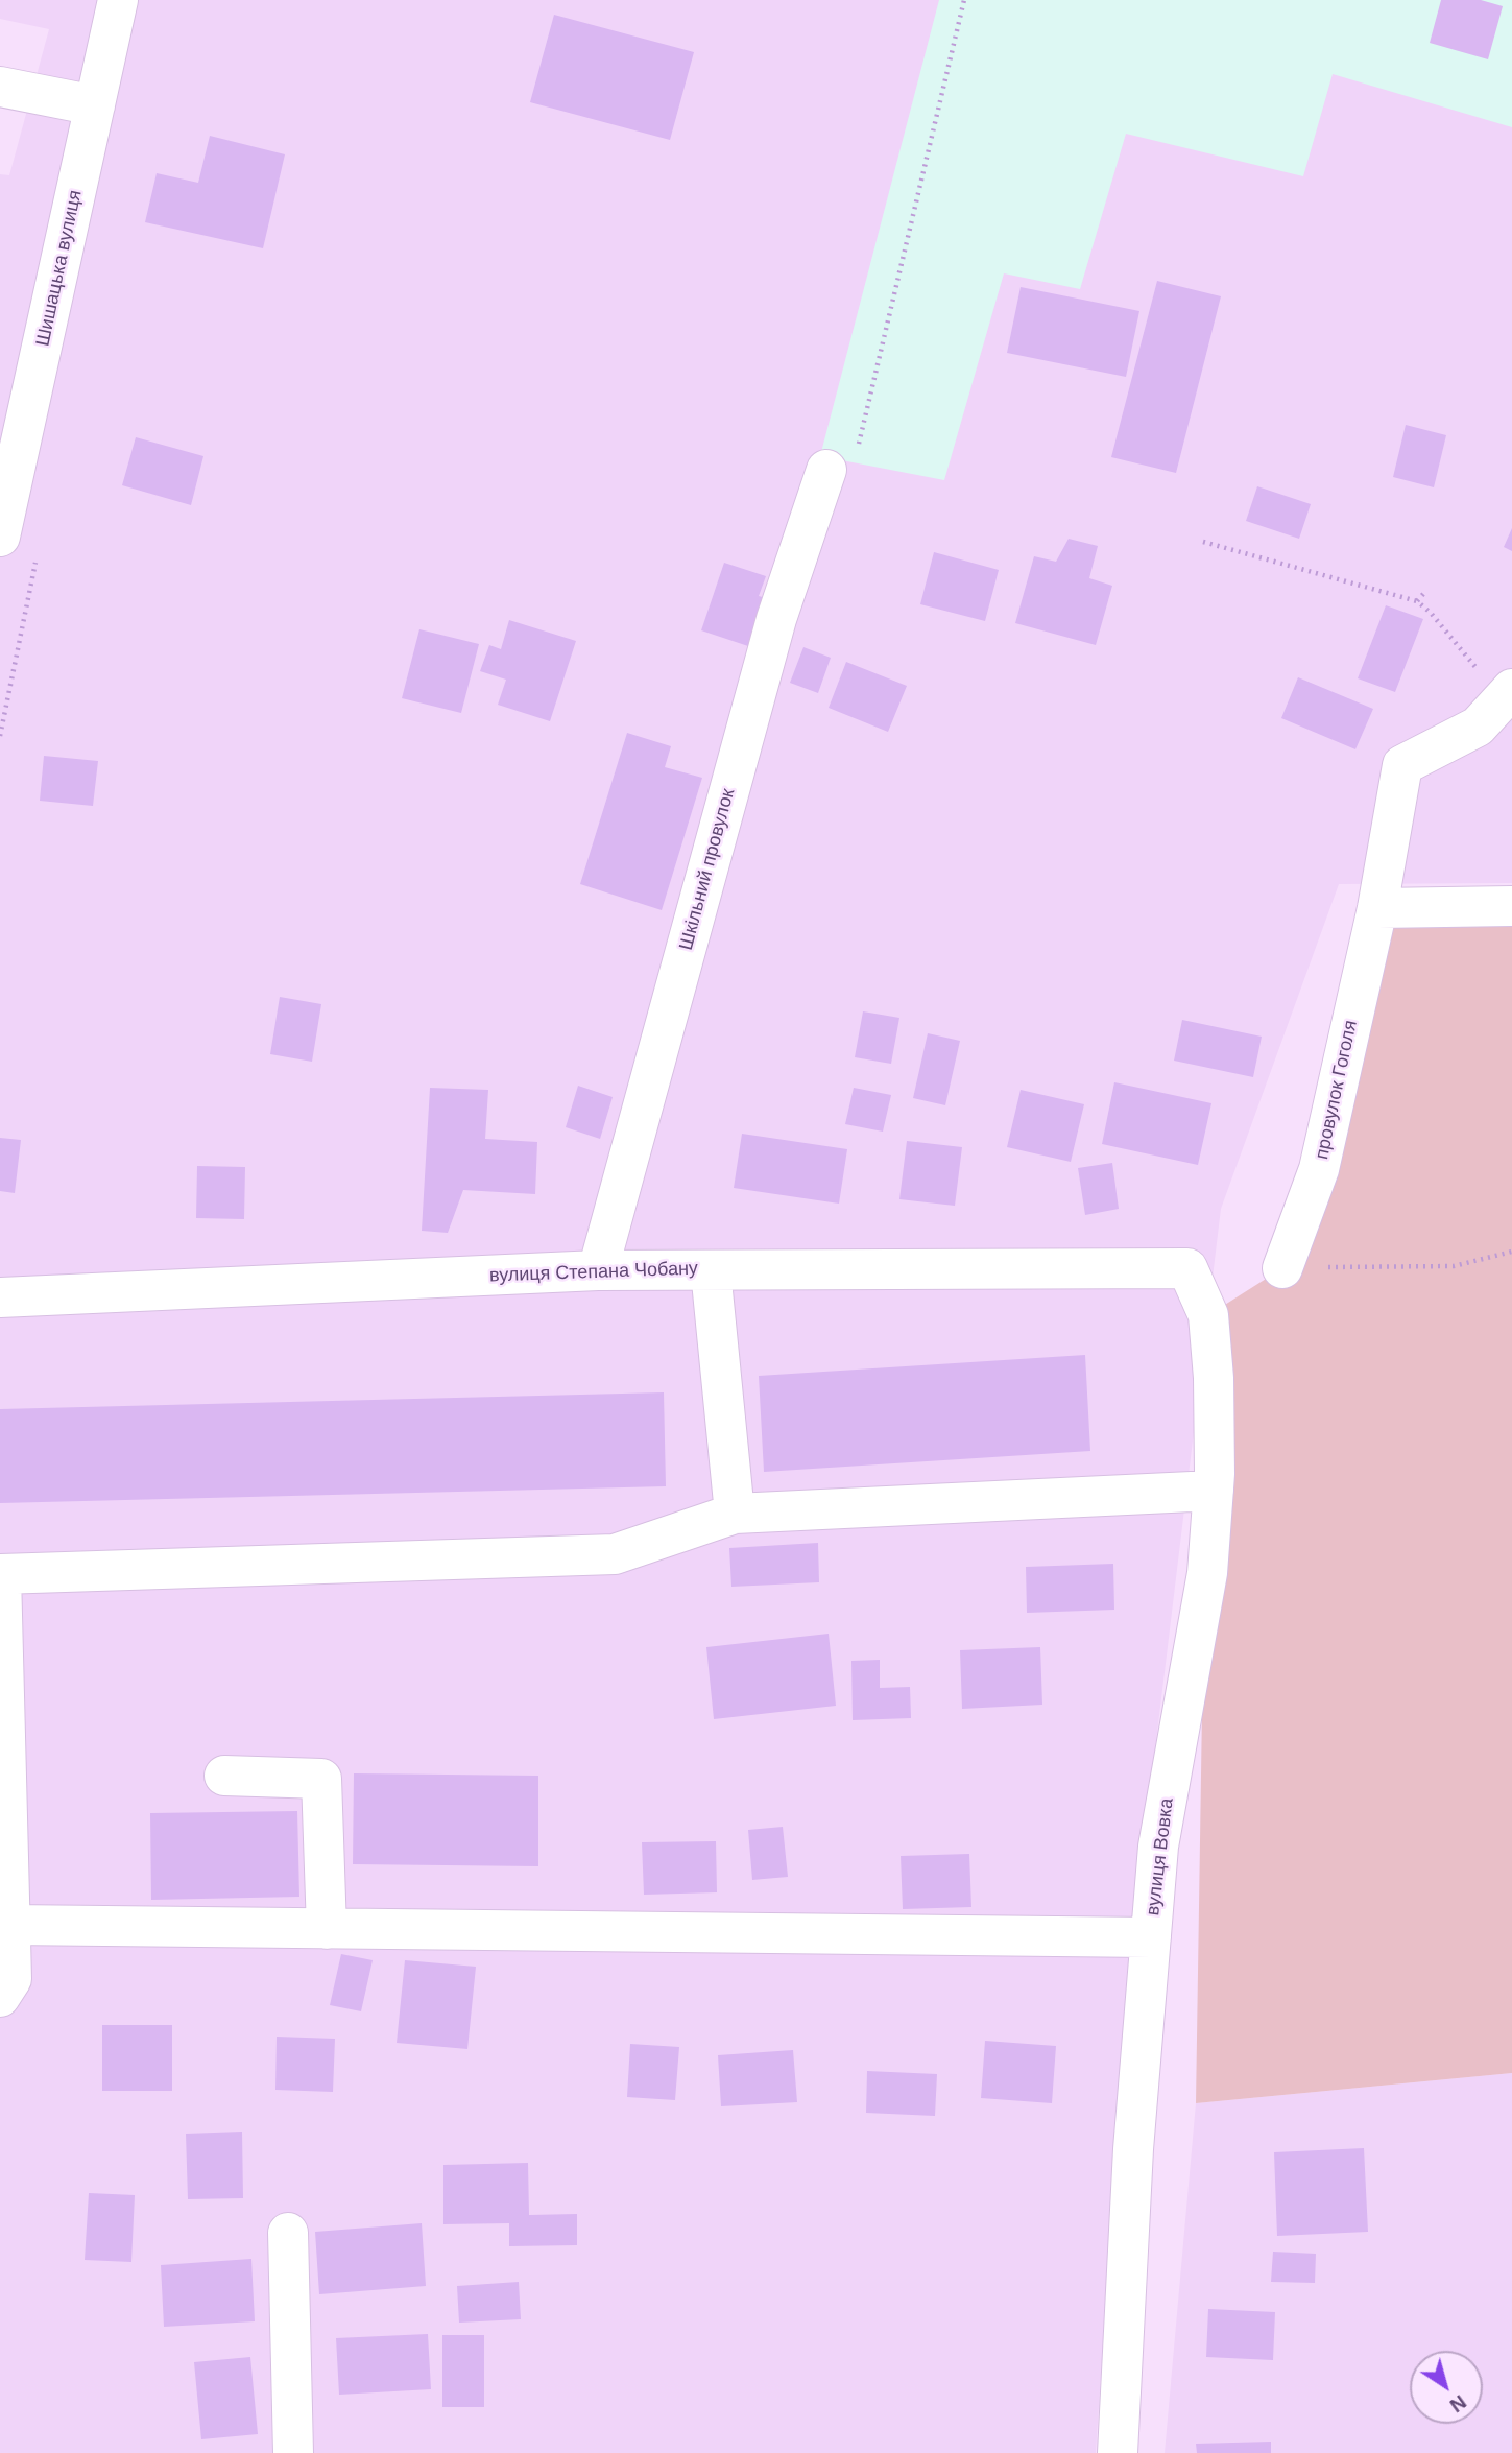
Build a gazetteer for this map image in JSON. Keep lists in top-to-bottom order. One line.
{"streets":{"street":["Шишацька вулиця","Шкільний провулок","провулок Гоголя","вулиця Степана Чобану","вулиця Вовка"]},"crossings":[["Шкільний провулок","вулиця Степана Чобану"],["вулиця Степана Чобану","вулиця Вовка"]],"north":"bottom right"}
